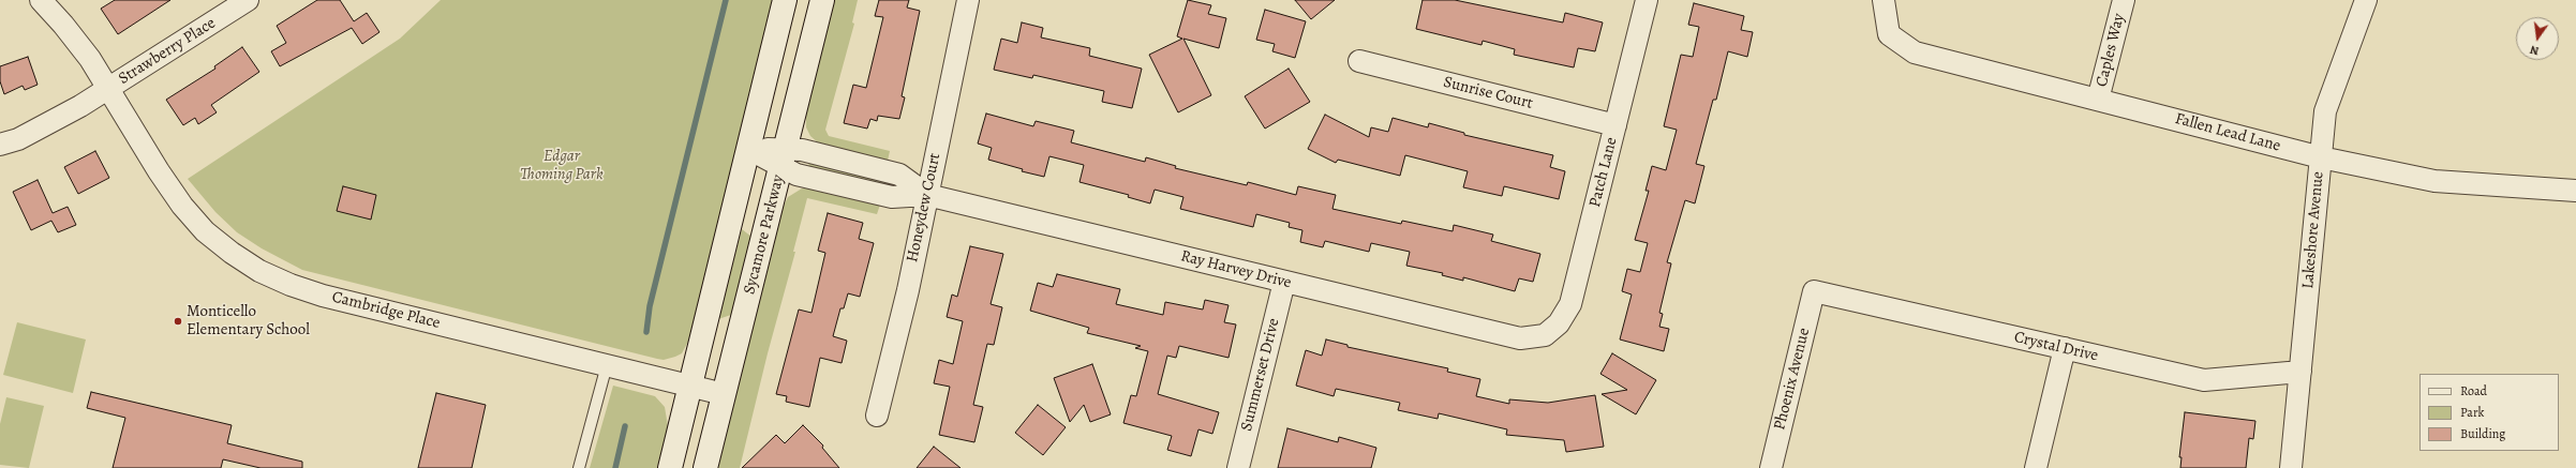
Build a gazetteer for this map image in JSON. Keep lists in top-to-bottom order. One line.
{"streets":{"main road":["Sycamore Parkway"],"street":["Caples Way","Strawberry Place","Sunrise Court","Fallen Lead Lane","Patch Lane","Honeydew Court","Lakeshore Avenue","Ray Harvey Drive","Cambridge Place","Crystal Drive","Summerset Drive","Phoenix Avenue"]},"crossings":[["Caples Way","Fallen Lead Lane"],["Strawberry Place","Cambridge Place"],["Sunrise Court","Patch Lane"],["Fallen Lead Lane","Lakeshore Avenue"],["Patch Lane","Ray Harvey Drive"],["Honeydew Court","Ray Harvey Drive"],["Lakeshore Avenue","Crystal Drive"],["Sycamore Parkway","Ray Harvey Drive"],["Sycamore Parkway","Cambridge Place"],["Ray Harvey Drive","Summerset Drive"],["Crystal Drive","Phoenix Avenue"]],"parks":["Edgar Thoming Park"],"places":["Monticello Elementary School"],"legend":["Road","Park","Building"],"north":"bottom"}
